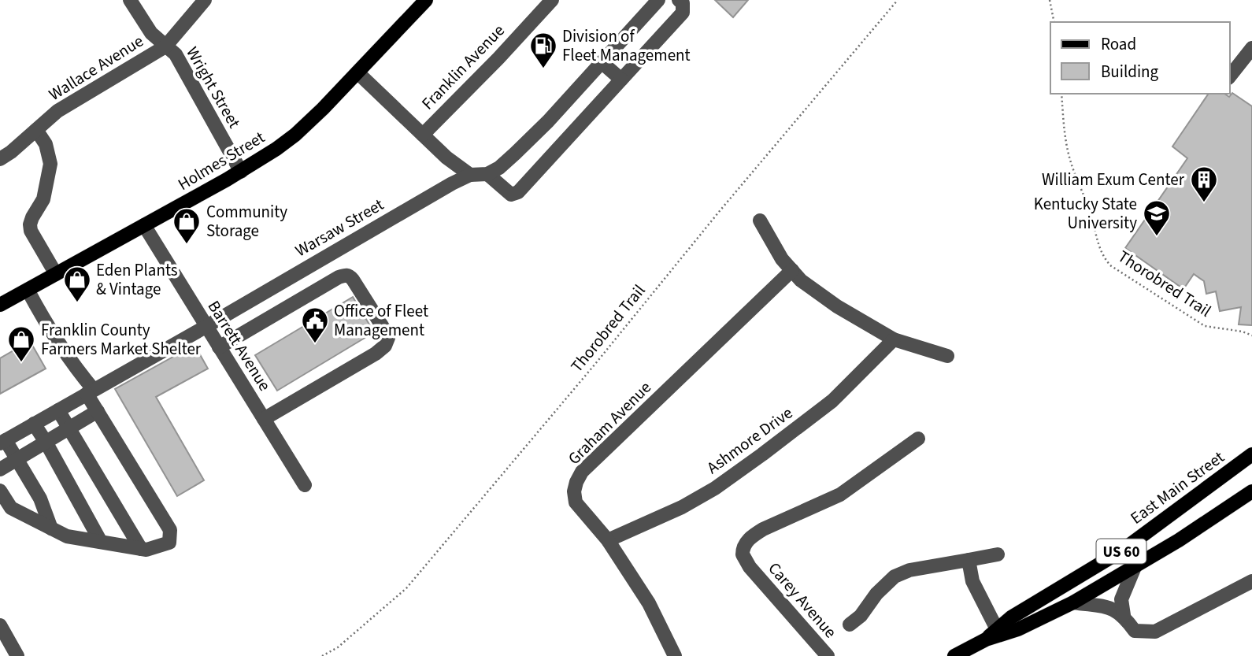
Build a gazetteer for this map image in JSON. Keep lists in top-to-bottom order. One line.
{"streets":{"main road":["Holmes Street","East Main Street","US 60"],"street":["Franklin Avenue","Wallace Avenue","Wright Street","Warsaw Street","Barrett Avenue","Graham Avenue","Ashmore Drive","Carey Avenue"],"path":["Thorobred Trail"]},"crossings":[["Wallace Avenue","Wright Street"],["Wright Street","Holmes Street"],["Holmes Street","Barrett Avenue"],["Warsaw Street","Barrett Avenue"],["Graham Avenue","Ashmore Drive"]],"places":{"fuel station":["Division of Fleet Management"],"building":["William Exum Center"],"school or university":["Kentucky State University"],"shop":["Community Storage","Eden Plants & Vintage","Franklin County Farmers Market Shelter"],"public building":["Office of Fleet Management"]},"legend":["Road","Building"]}
